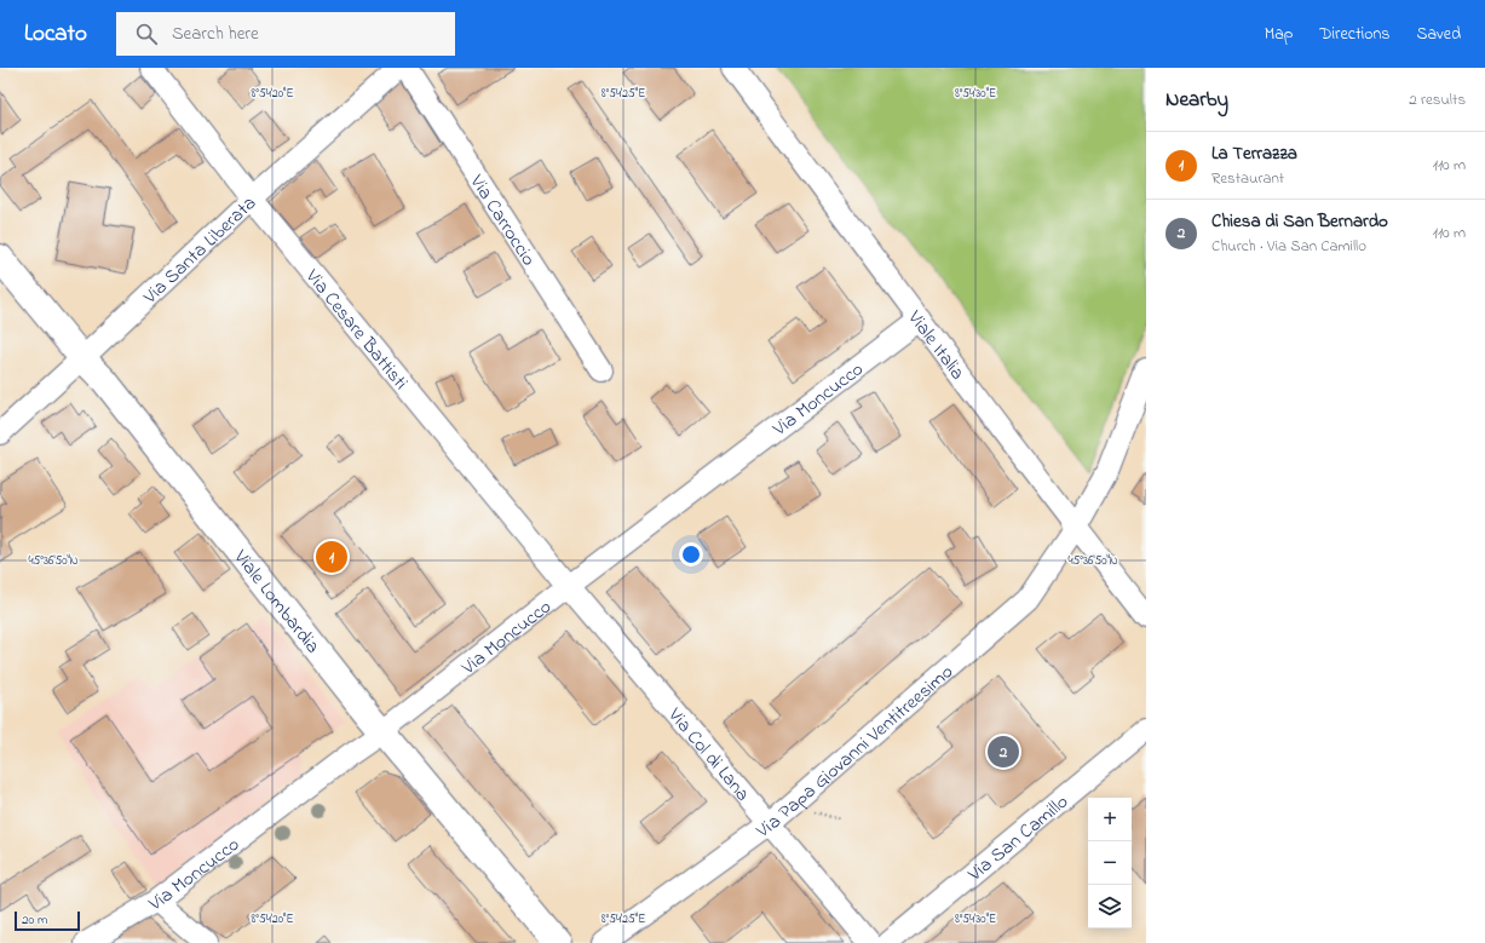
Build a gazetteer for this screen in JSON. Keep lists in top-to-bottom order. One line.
{"streets":{"street":["Via Carroccio","Via Santa Liberata","Via Cesare Battisti","Viale Italia","Via Moncucco","Viale Lombardia","Via Papa Giovanni Ventitreesimo","Via Col di Lana","Via San Camillo"]},"crossings":[["Via Santa Liberata","Via Cesare Battisti"],["Via Santa Liberata","Viale Lombardia"],["Via Cesare Battisti","Via Moncucco"],["Via Cesare Battisti","Via Col di Lana"],["Viale Italia","Via Moncucco"],["Viale Italia","Via Papa Giovanni Ventitreesimo"],["Via Moncucco","Viale Lombardia"],["Via Moncucco","Via Col di Lana"],["Via Papa Giovanni Ventitreesimo","Via Col di Lana"]],"scale_bar":"20 m","page":{"header":"Locato","search":"Search here","nav":["Map","Directions","Saved"],"heading":["Nearby","2 results"],"list":[{"mark":"1","name":"La Terrazza","note":"Restaurant","value":"110 m"},{"mark":"2","name":"Chiesa di San Bernardo","note":"Church · Via San Camillo","value":"110 m"}],"pins":["1","2"],"map_buttons":["+","−"],"scale":"20 m"},"coordinates":["8°54'20\"E","8°54'25\"E","8°54'30\"E","45°36'50\"N"]}
